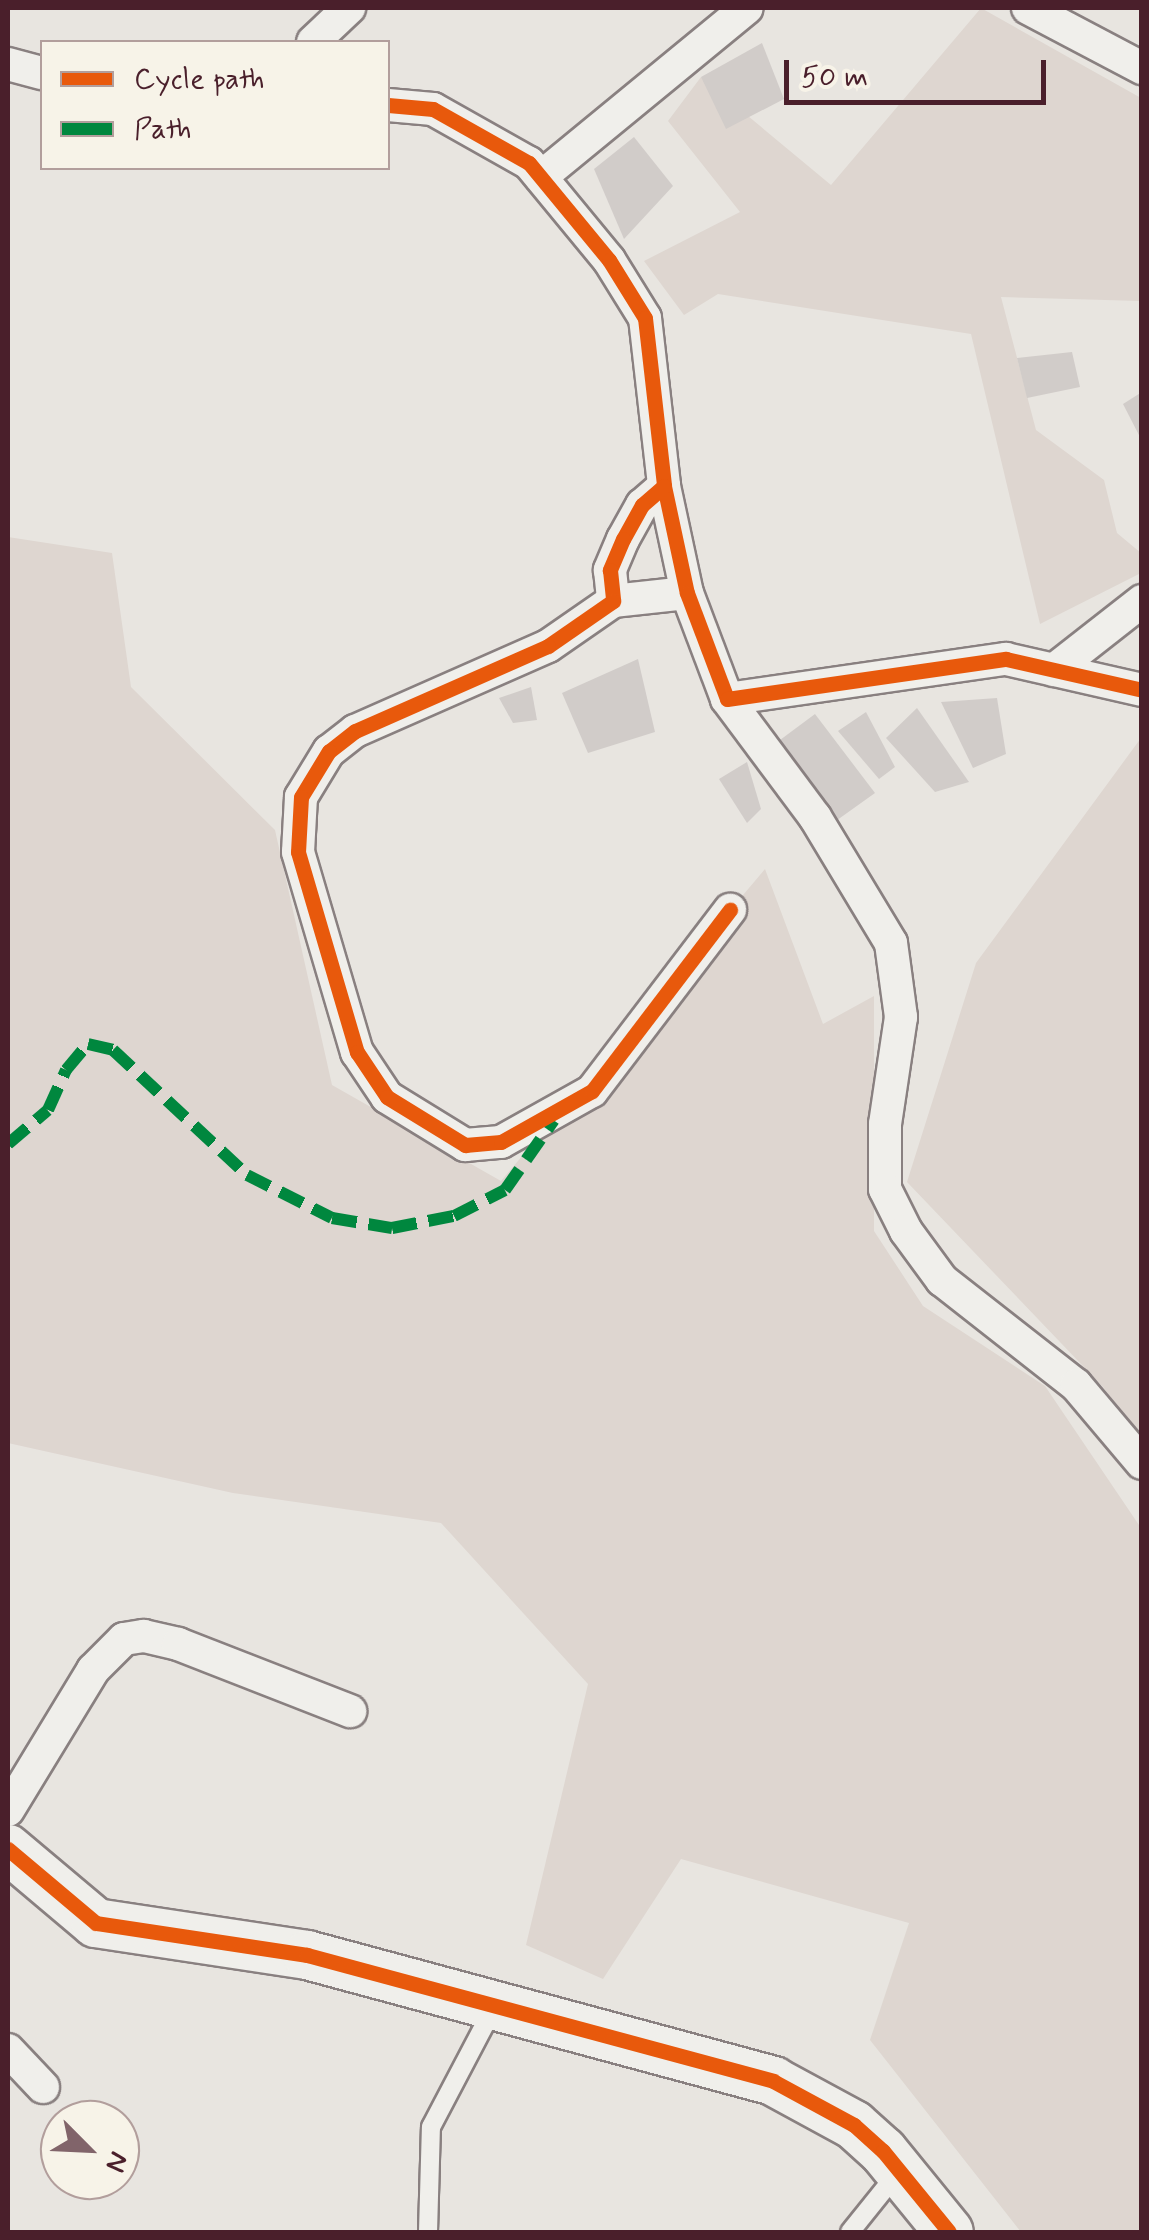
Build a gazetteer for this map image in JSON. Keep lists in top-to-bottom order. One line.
{"legend":["Cycle path","Path"],"scale_bar":"50 m","north":"bottom right"}
